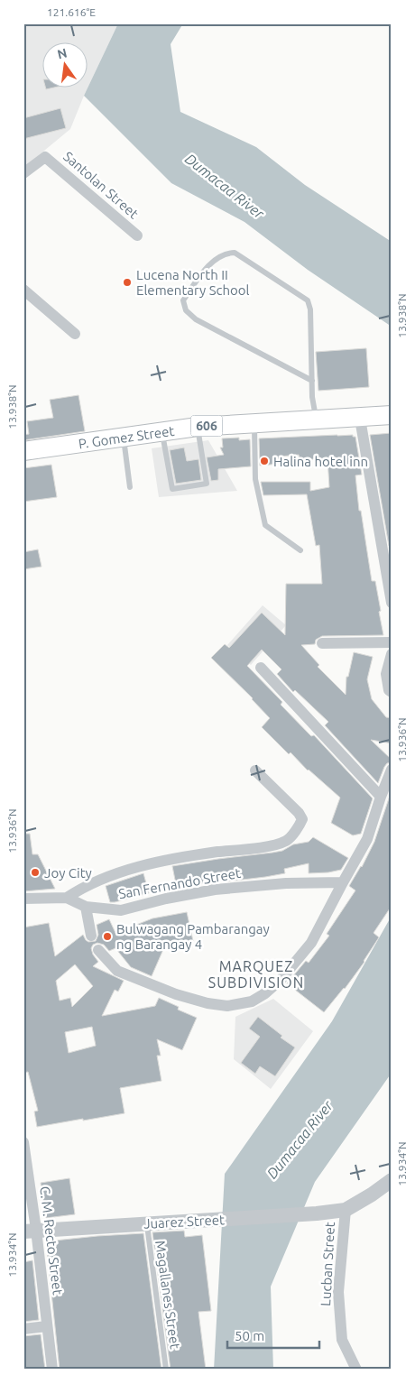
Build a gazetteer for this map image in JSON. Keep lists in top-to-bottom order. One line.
{"streets":{"main road":["606","P. Gomez Street"],"street":["Santolan Street","San Fernando Street","Juarez Street","C. M. Recto Street","Lucban Street"],"lane":["Magallanes Street"]},"crossings":[["Juarez Street","C. M. Recto Street"],["Juarez Street","Lucban Street"],["Juarez Street","Magallanes Street"]],"districts":["MARQUEZ SUBDIVISION"],"water":["Dumacaa River"],"places":["Lucena North II Elementary School","Halina hotel inn","Joy City","Bulwagang Pambarangay ng Barangay 4"],"scale_bar":"50 m","north":"top","coordinates":["121.616°E","13.938°N","13.936°N","13.934°N"]}
